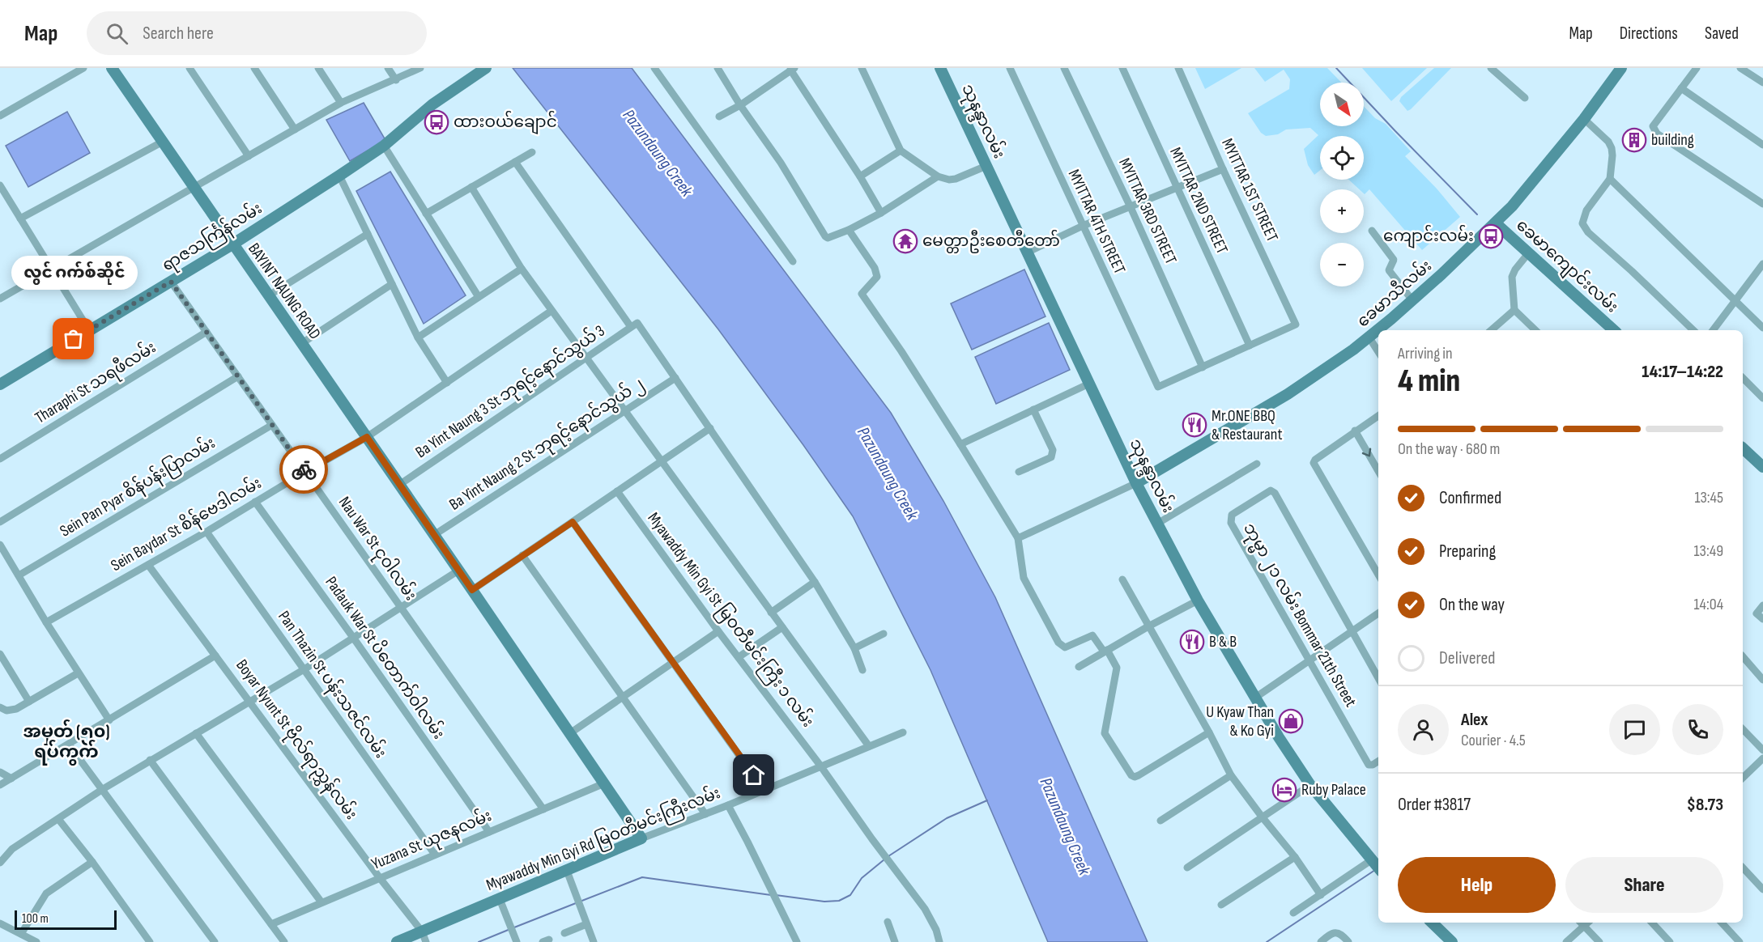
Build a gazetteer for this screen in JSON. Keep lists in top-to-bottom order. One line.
{"streets":{"main road":["သုနန္ဒာလမ်း","ရာဇသင်္ကြန်လမ်း","ခေမာကျောင်းလမ်း","BAYINT NAUNG ROAD","ခေမာသီလမ်း","Myawaddy Min Gyi Rd မြဝတီမင်းကြီးလမ်း"],"street":["MYITTAR 1ST STREET","MYITTAR 2ND STREET","MYITTAR 3RD STREET","MYITTAR 4TH STREET","Tharaphi St သရဖီလမ်း","Ba Yint Naung 3 St ဘုရင့်နောင်သွယ် 3","Ba Yint Naung 2 St ဘုရင့်နောင်သွယ် ၂","Sein Pan Pyar စိန်ပန်းပြာလမ်း","Sein Baydar St စိန်ဗေဒါလမ်း","Nau War St ငုဝါလမ်း","ဘုမ္မာ ၂၁ လမ်း Bommar 21th Street","Myawaddy Min Gyi St မြဝတီမင်းကြီး ၁ လမ်း","Padauk War St ပိတောက်ဝါလမ်း","Pan Thazin St ပန်းသဇင်လမ်း","Boyar Nyunt St ဗိုလ်ရာညွှန်လမ်း","Yuzana St ယုဇနလမ်း"]},"crossings":[["သုနန္ဒာလမ်း","ခေမာသီလမ်း"],["MYITTAR 1ST STREET","MYITTAR 2ND STREET"],["MYITTAR 3RD STREET","MYITTAR 4TH STREET"],["ရာဇသင်္ကြန်လမ်း","BAYINT NAUNG ROAD"],["ရာဇသင်္ကြန်လမ်း","Nau War St ငုဝါလမ်း"],["ခေမာကျောင်းလမ်း","ခေမာသီလမ်း"],["BAYINT NAUNG ROAD","Ba Yint Naung 3 St ဘုရင့်နောင်သွယ် 3"],["BAYINT NAUNG ROAD","Ba Yint Naung 2 St ဘုရင့်နောင်သွယ် ၂"],["BAYINT NAUNG ROAD","Sein Baydar St စိန်ဗေဒါလမ်း"],["BAYINT NAUNG ROAD","Myawaddy Min Gyi Rd မြဝတီမင်းကြီးလမ်း"],["BAYINT NAUNG ROAD","Yuzana St ယုဇနလမ်း"],["Tharaphi St သရဖီလမ်း","Nau War St ငုဝါလမ်း"],["Sein Pan Pyar စိန်ပန်းပြာလမ်း","Nau War St ငုဝါလမ်း"],["Sein Baydar St စိန်ဗေဒါလမ်း","Nau War St ငုဝါလမ်း"],["Sein Baydar St စိန်ဗေဒါလမ်း","Padauk War St ပိတောက်ဝါလမ်း"],["Sein Baydar St စိန်ဗေဒါလမ်း","Pan Thazin St ပန်းသဇင်လမ်း"],["Sein Baydar St စိန်ဗေဒါလမ်း","Boyar Nyunt St ဗိုလ်ရာညွှန်လမ်း"],["Nau War St ငုဝါလမ်း","Yuzana St ယုဇနလမ်း"],["Myawaddy Min Gyi St မြဝတီမင်းကြီး ၁ လမ်း","Myawaddy Min Gyi Rd မြဝတီမင်းကြီးလမ်း"],["Padauk War St ပိတောက်ဝါလမ်း","Yuzana St ယုဇနလမ်း"],["Pan Thazin St ပန်းသဇင်လမ်း","Yuzana St ယုဇနလမ်း"],["Boyar Nyunt St ဗိုလ်ရာညွှန်လမ်း","Myawaddy Min Gyi Rd မြဝတီမင်းကြီးလမ်း"],["Boyar Nyunt St ဗိုလ်ရာညွှန်လမ်း","Yuzana St ယုဇနလမ်း"]],"districts":["အမှတ် (၅၀) ရပ်ကွက်"],"water":["Pazundaung Creek"],"places":{"bus stop":["ထားဝယ်ချောင်","ကျောင်းလမ်း"],"building":["building"],"temple":["မေတ္တာဦးစေတီတော်"],"other":["လွင် ဂက်စ်ဆိုင်"],"restaurant":["Mr.ONE BBQ & Restaurant","B & B"],"shop":["U Kyaw Than & Ko Gyi"],"hotel":["Ruby Palace"]},"scale_bar":"100 m","north":"bottom right","page":{"header":"Map","search":"Search here","nav":["Map","Directions","Saved"],"map_buttons":["+","−"],"bubble":"လွင် ဂက်စ်ဆိုင်","heading":["4 min","Arriving in","14:17–14:22"],"panel":["Alex","Courier · 4.5","Order #3817","$8.73"],"bar":"On the way · 680 m","list":[["Confirmed","13:45"],["Preparing","13:49"],["On the way","14:04"],"Delivered"],"buttons":["Help","Share"],"scale":"100 m"}}
